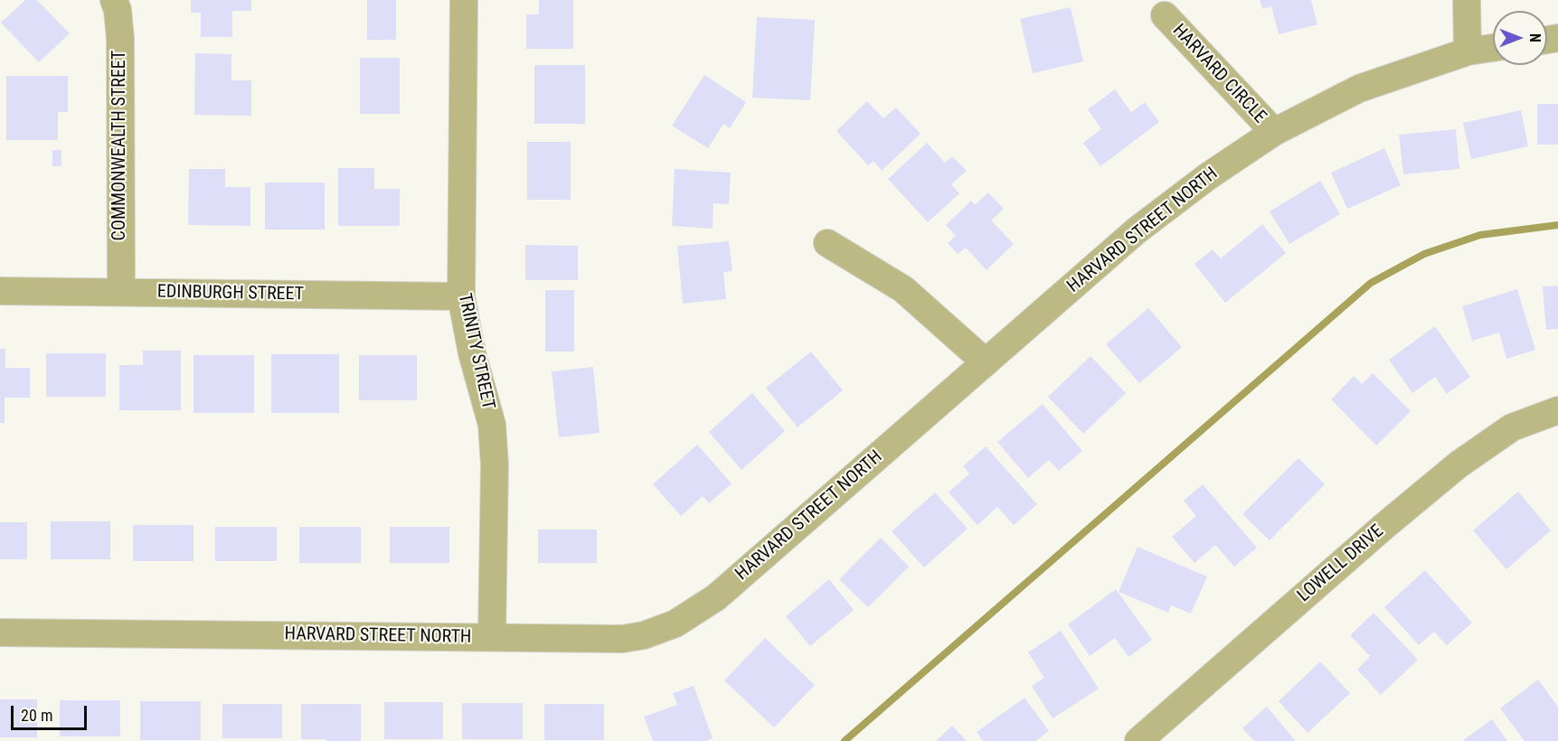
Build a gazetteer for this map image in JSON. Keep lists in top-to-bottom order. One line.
{"streets":{"street":["HARVARD CIRCLE","COMMONWEALTH STREET","HARVARD STREET NORTH","EDINBURGH STREET","TRINITY STREET","LOWELL DRIVE"]},"crossings":[["HARVARD CIRCLE","HARVARD STREET NORTH"],["COMMONWEALTH STREET","EDINBURGH STREET"],["HARVARD STREET NORTH","TRINITY STREET"],["EDINBURGH STREET","TRINITY STREET"]],"scale_bar":"20 m","north":"right"}
